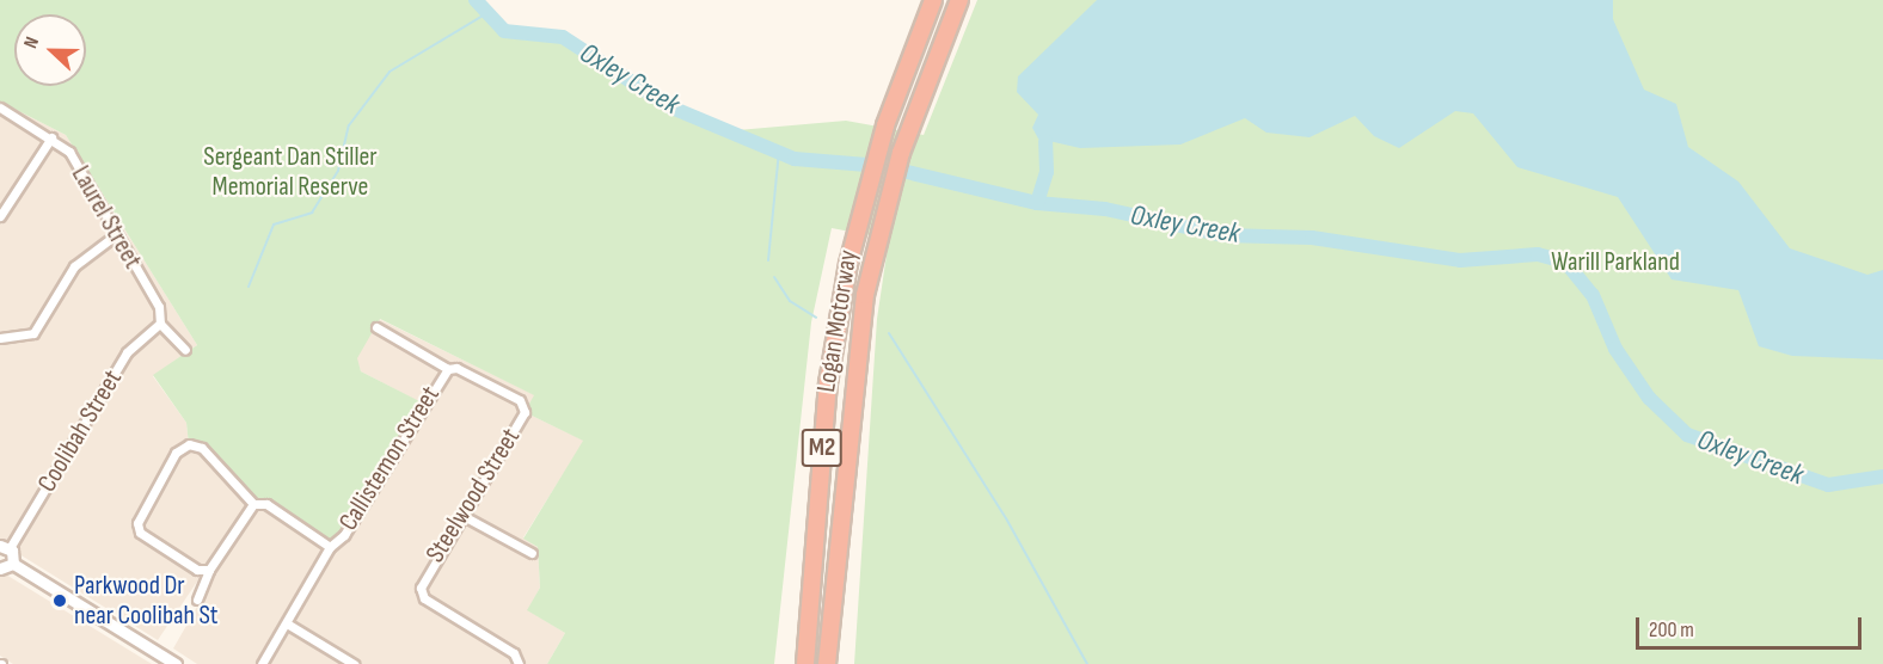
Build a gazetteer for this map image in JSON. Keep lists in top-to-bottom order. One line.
{"streets":{"highway":["Logan Motorway","M2"],"street":["Laurel Street","Coolibah Street","Callistemon Street","Steelwood Street"]},"crossings":[["Laurel Street","Coolibah Street"],["Callistemon Street","Steelwood Street"]],"water":["Oxley Creek"],"parks":["Sergeant Dan Stiller Memorial Reserve","Warill Parkland"],"places":["Parkwood Dr near Coolibah St"],"scale_bar":"200 m","north":"left"}
